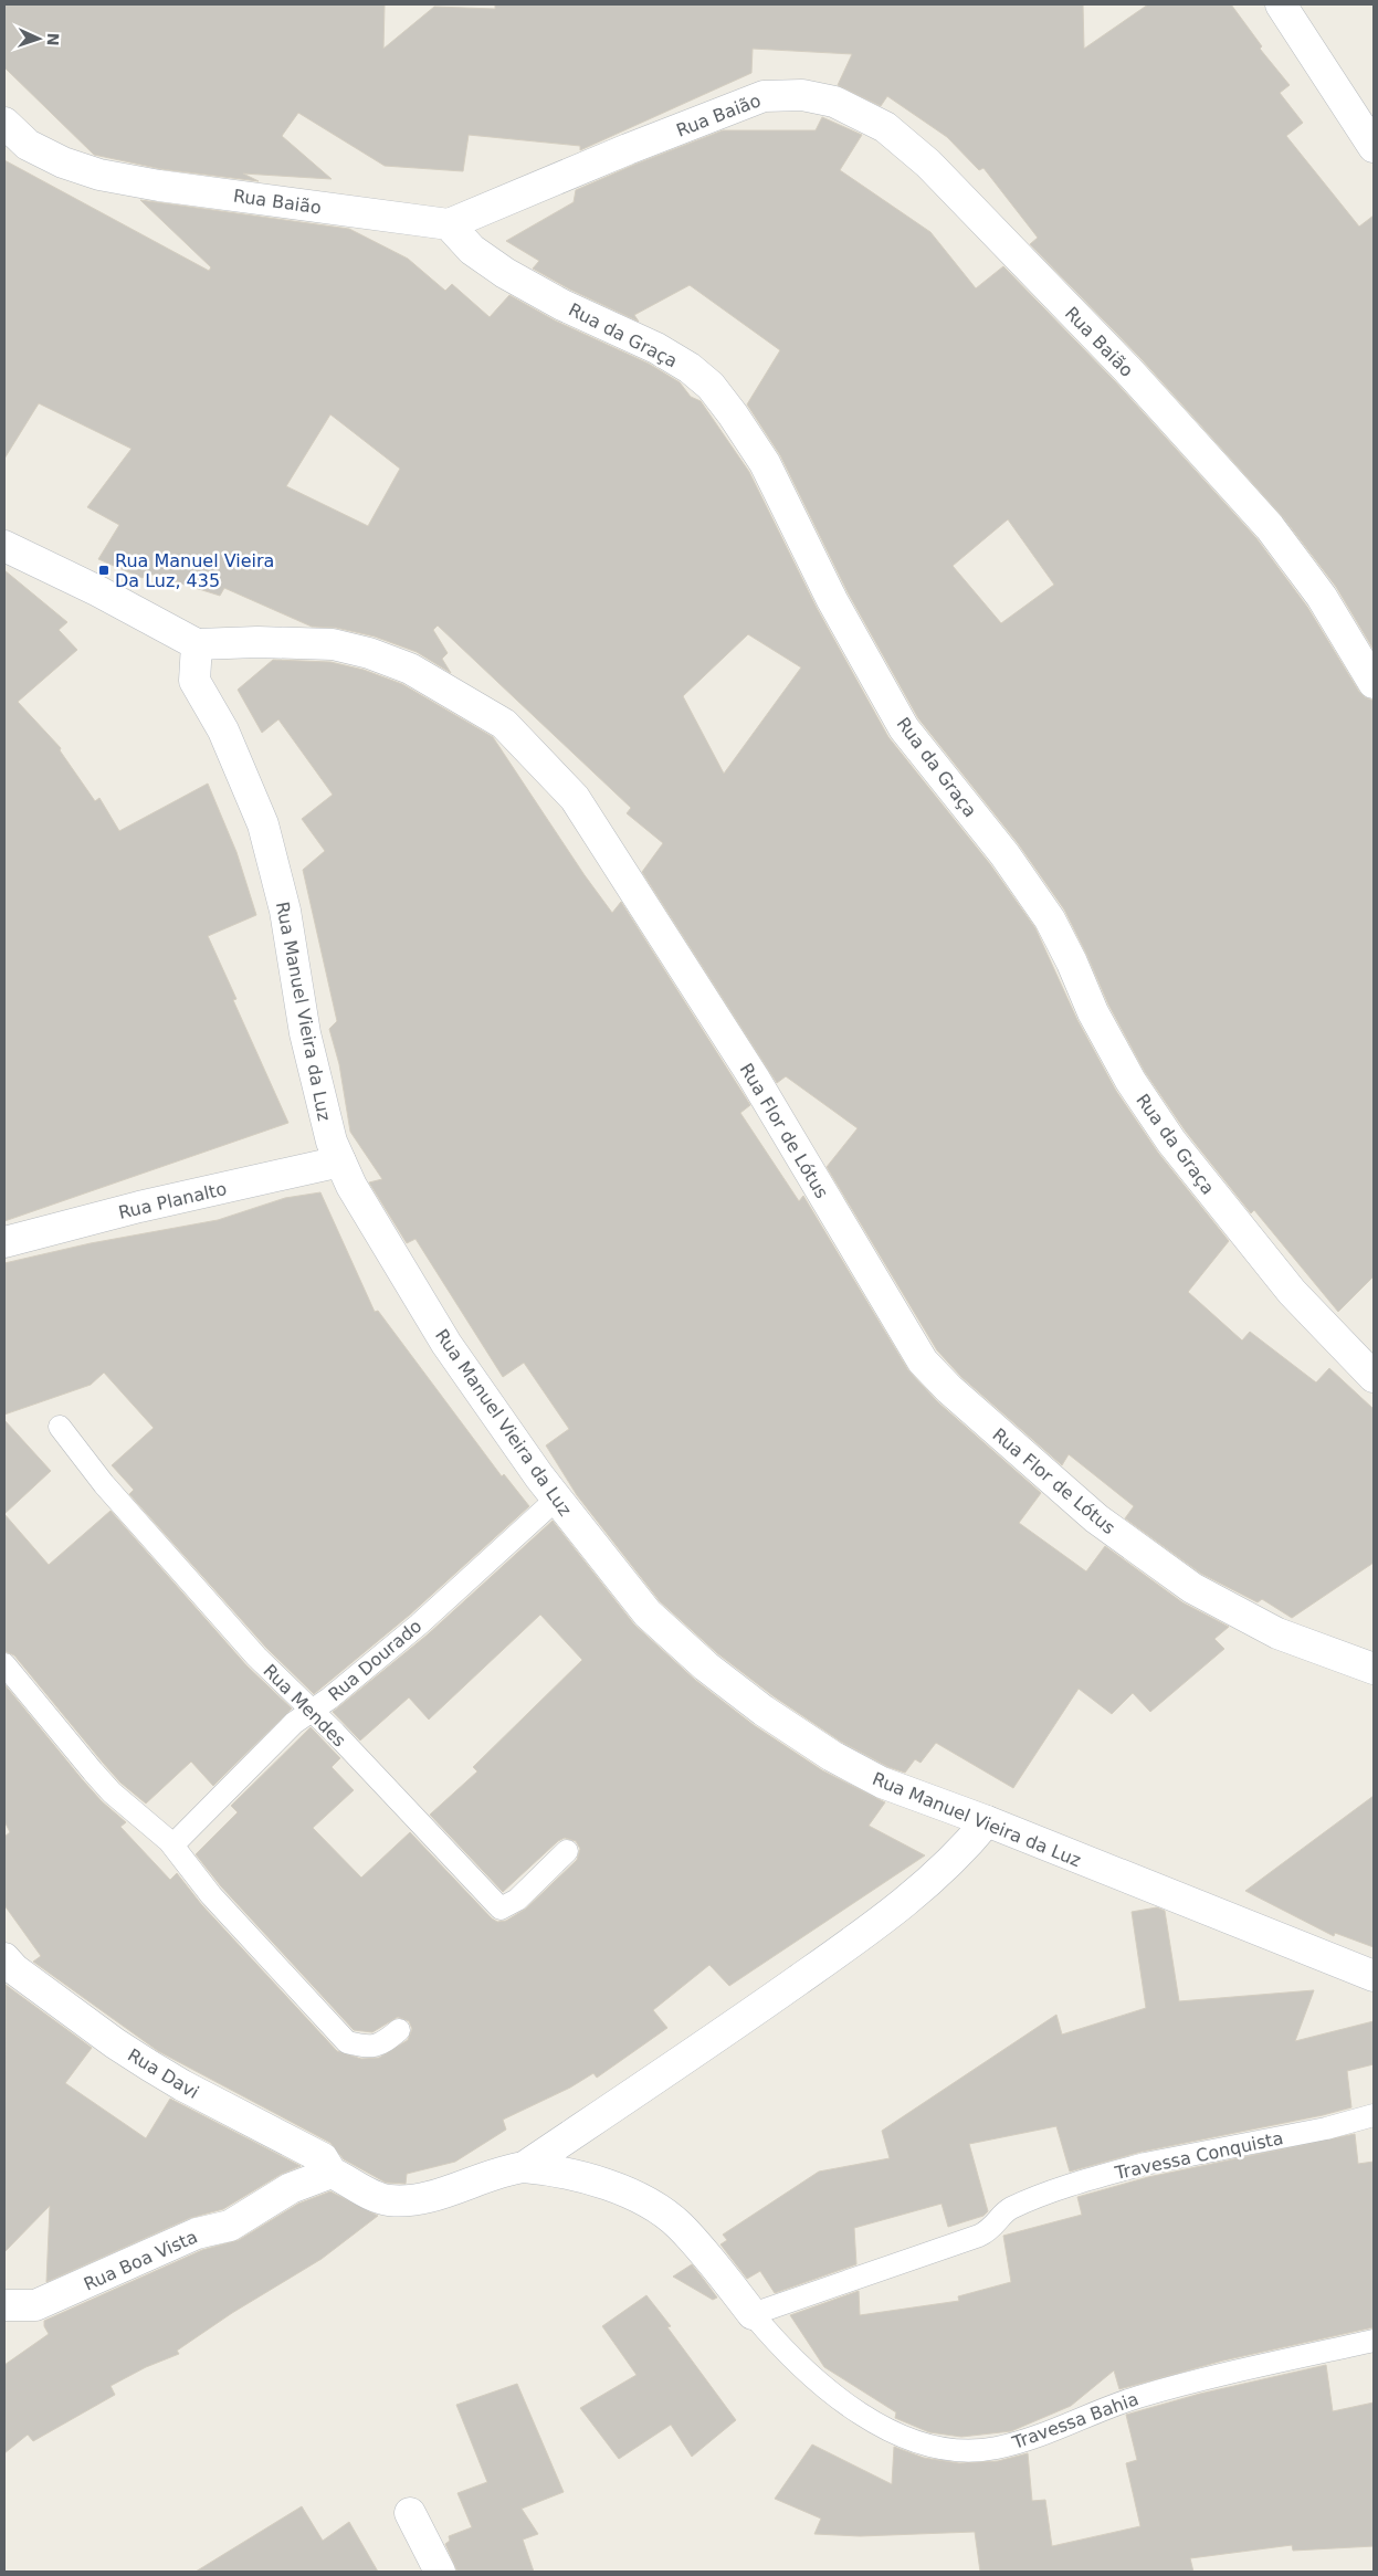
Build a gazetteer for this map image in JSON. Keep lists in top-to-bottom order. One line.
{"streets":{"street":["Rua Baião","Rua da Graça","Rua Manuel Vieira da Luz","Rua Flor de Lótus","Rua Planalto","Rua Davi","Rua Boa Vista"],"lane":["Rua Dourado","Rua Mendes","Travessa Conquista","Travessa Bahia"]},"crossings":[["Rua Baião","Rua da Graça"],["Rua Manuel Vieira da Luz","Rua Flor de Lótus"],["Rua Manuel Vieira da Luz","Rua Planalto"],["Rua Manuel Vieira da Luz","Rua Dourado"],["Rua Dourado","Rua Mendes"],["Rua Davi","Rua Boa Vista"],["Travessa Conquista","Travessa Bahia"]],"places":{"transit":["Rua Manuel Vieira Da Luz, 435"]},"north":"right"}
